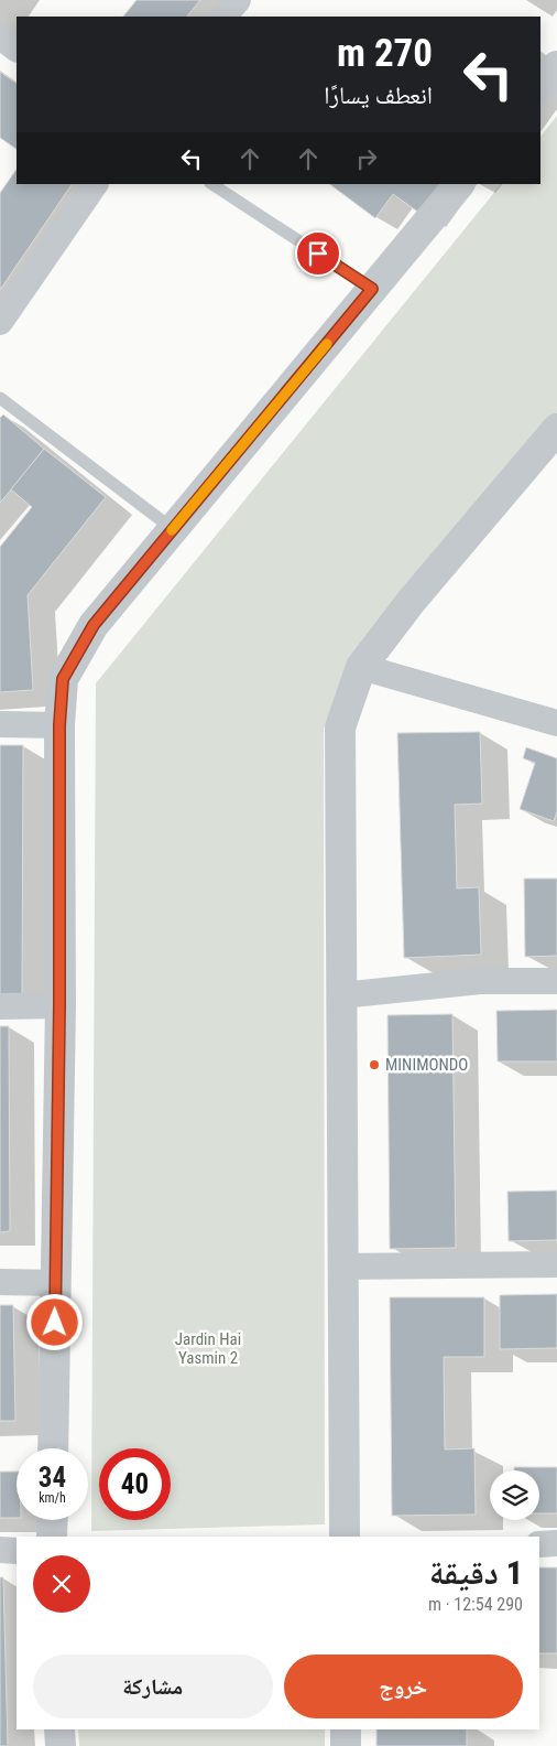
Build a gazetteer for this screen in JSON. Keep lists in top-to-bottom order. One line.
{"parks":["Jardin Hai Yasmin 2"],"places":["MINIMONDO"],"page":{"turn":["270 m","انعطف يسارًا"],"speed":"34 km/h","limit":"40","heading":["1 دقيقة","290 m · 12:54"],"buttons":["خروج","مشاركة"]}}
